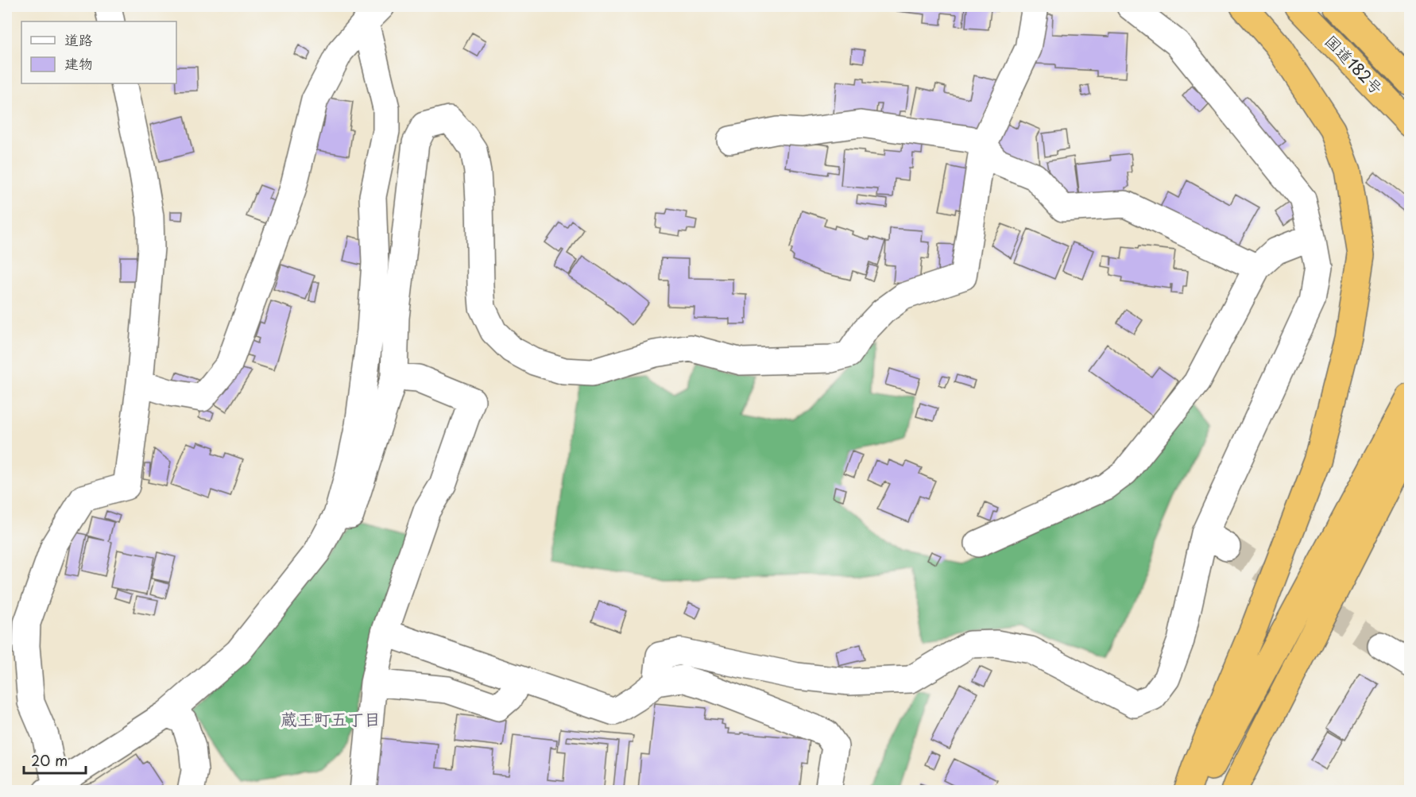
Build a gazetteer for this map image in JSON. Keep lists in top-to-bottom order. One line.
{"streets":{"highway":["国道182号"]},"districts":["蔵王町五丁目"],"legend":["道路","建物"],"scale_bar":"20 m"}
